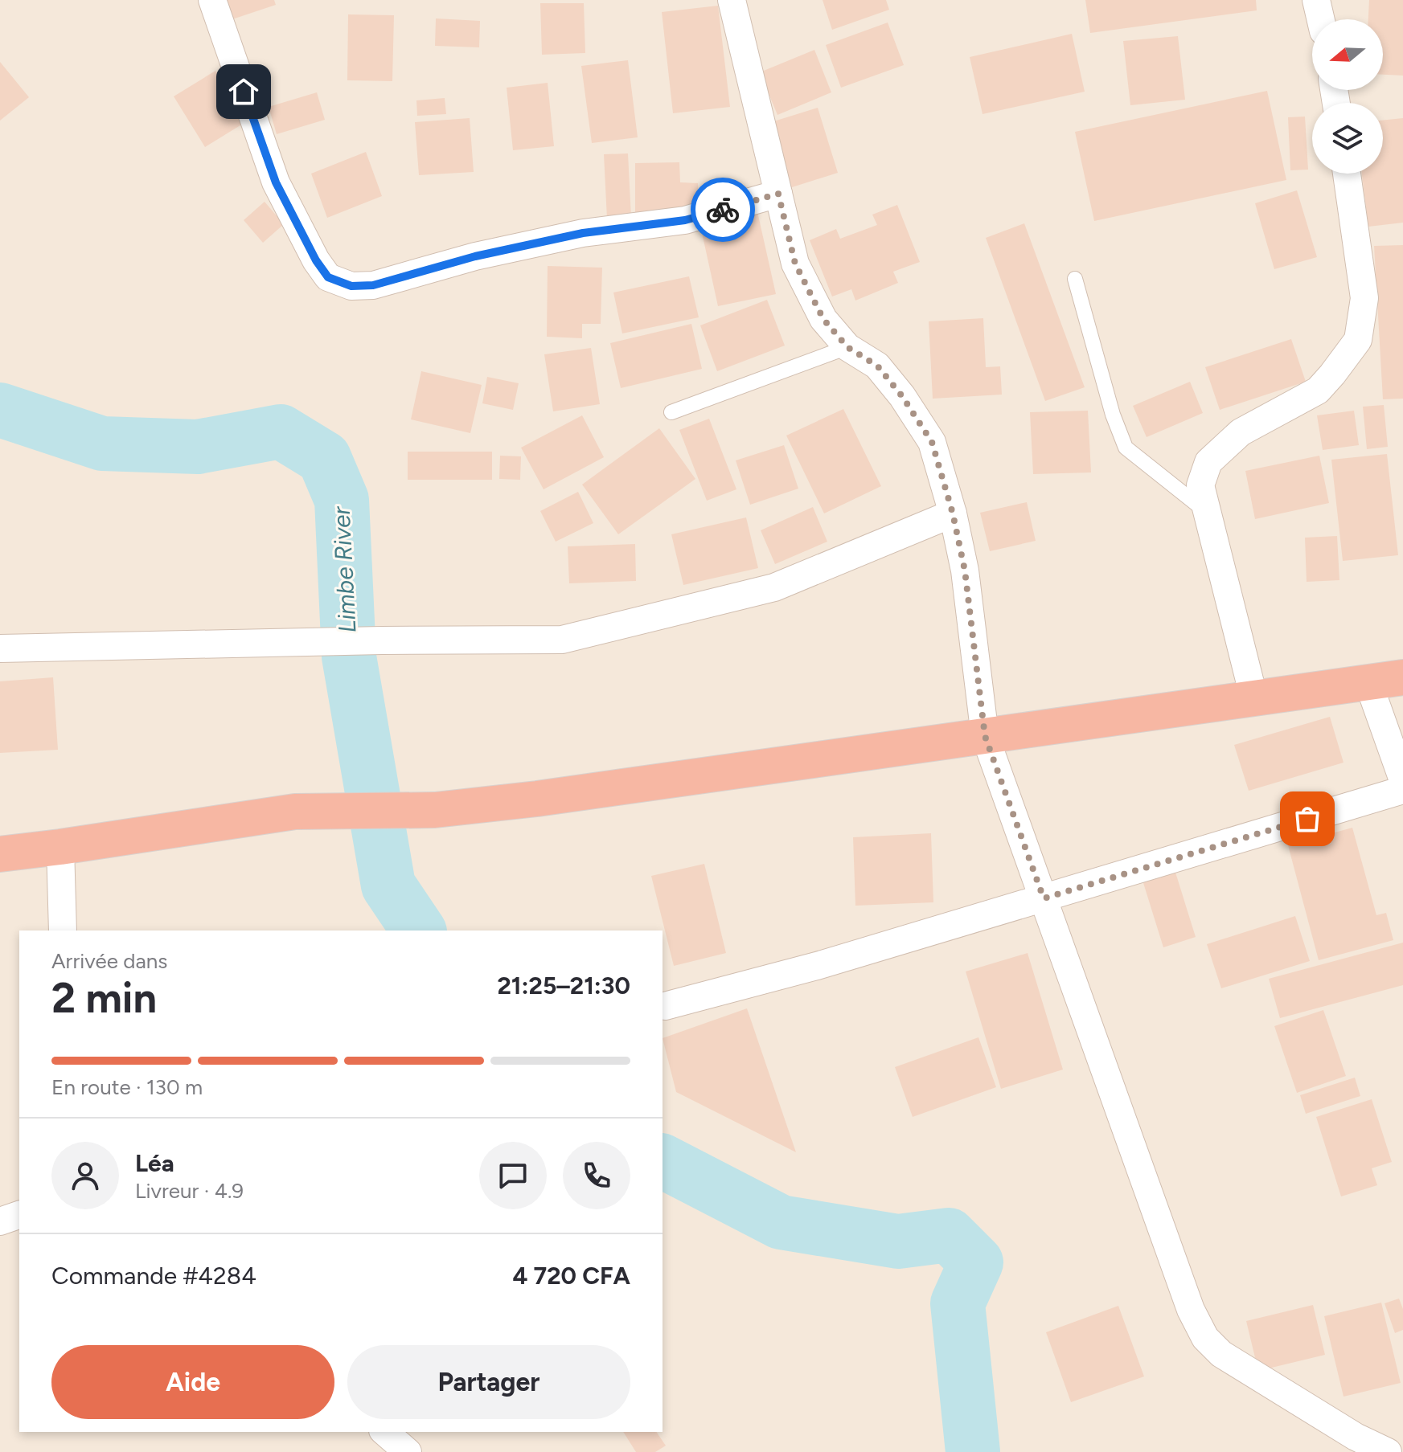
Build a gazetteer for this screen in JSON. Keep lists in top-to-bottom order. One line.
{"water":["Limbe River"],"north":"left","page":{"heading":["2 min","Arrivée dans","21:25–21:30"],"panel":["Léa","Livreur · 4.9","Commande #4284","4 720 CFA"],"bar":"En route · 130 m","buttons":["Aide","Partager"]}}
